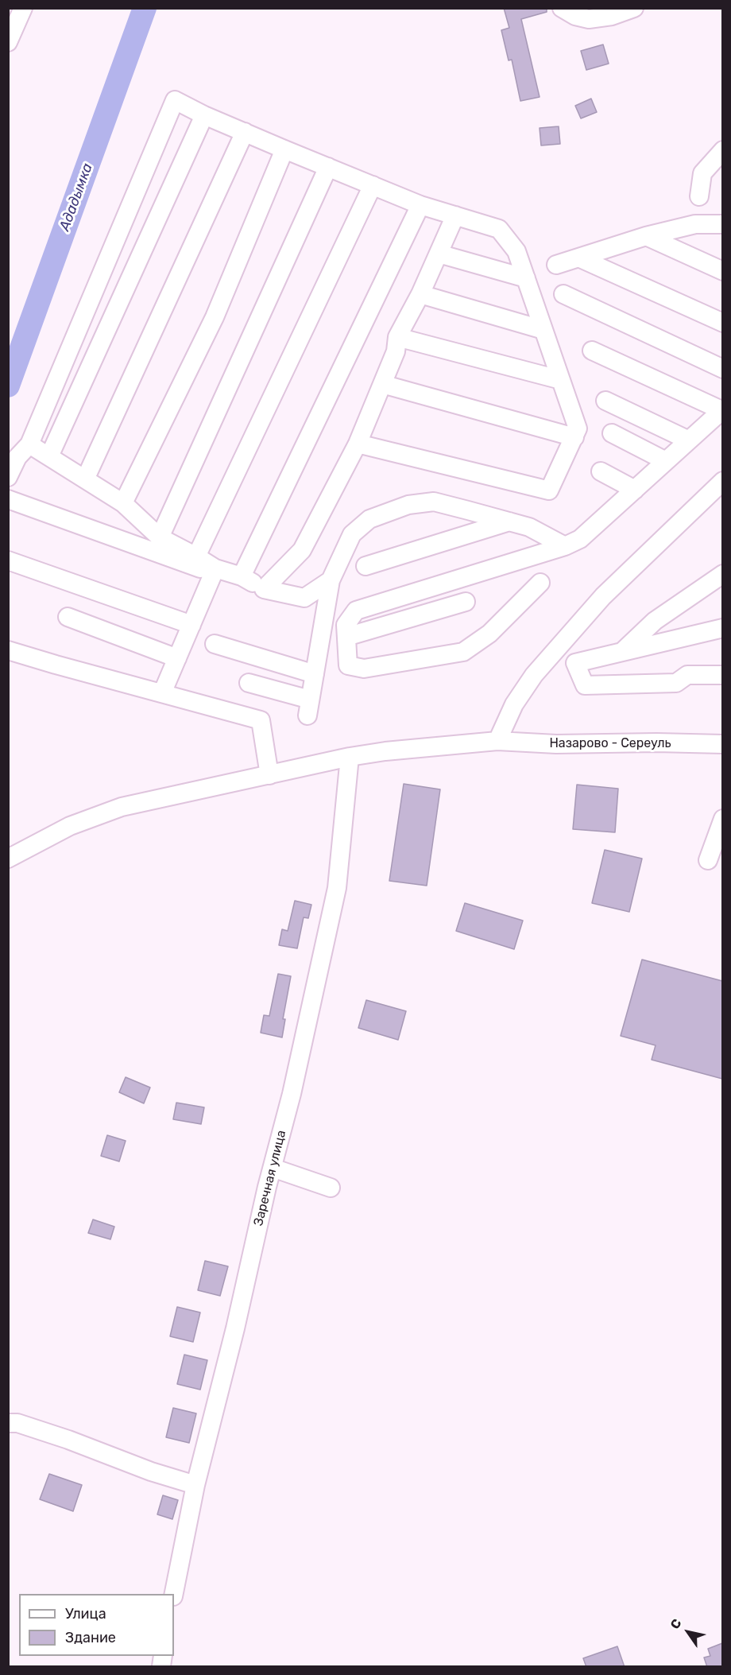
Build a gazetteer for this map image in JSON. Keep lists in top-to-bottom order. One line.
{"streets":{"street":["Назарово - Сереуль","Заречная улица"]},"crossings":[["Назарово - Сереуль","Заречная улица"]],"water":["Ададымка"],"legend":["Улица","Здание"],"north":"top left"}
